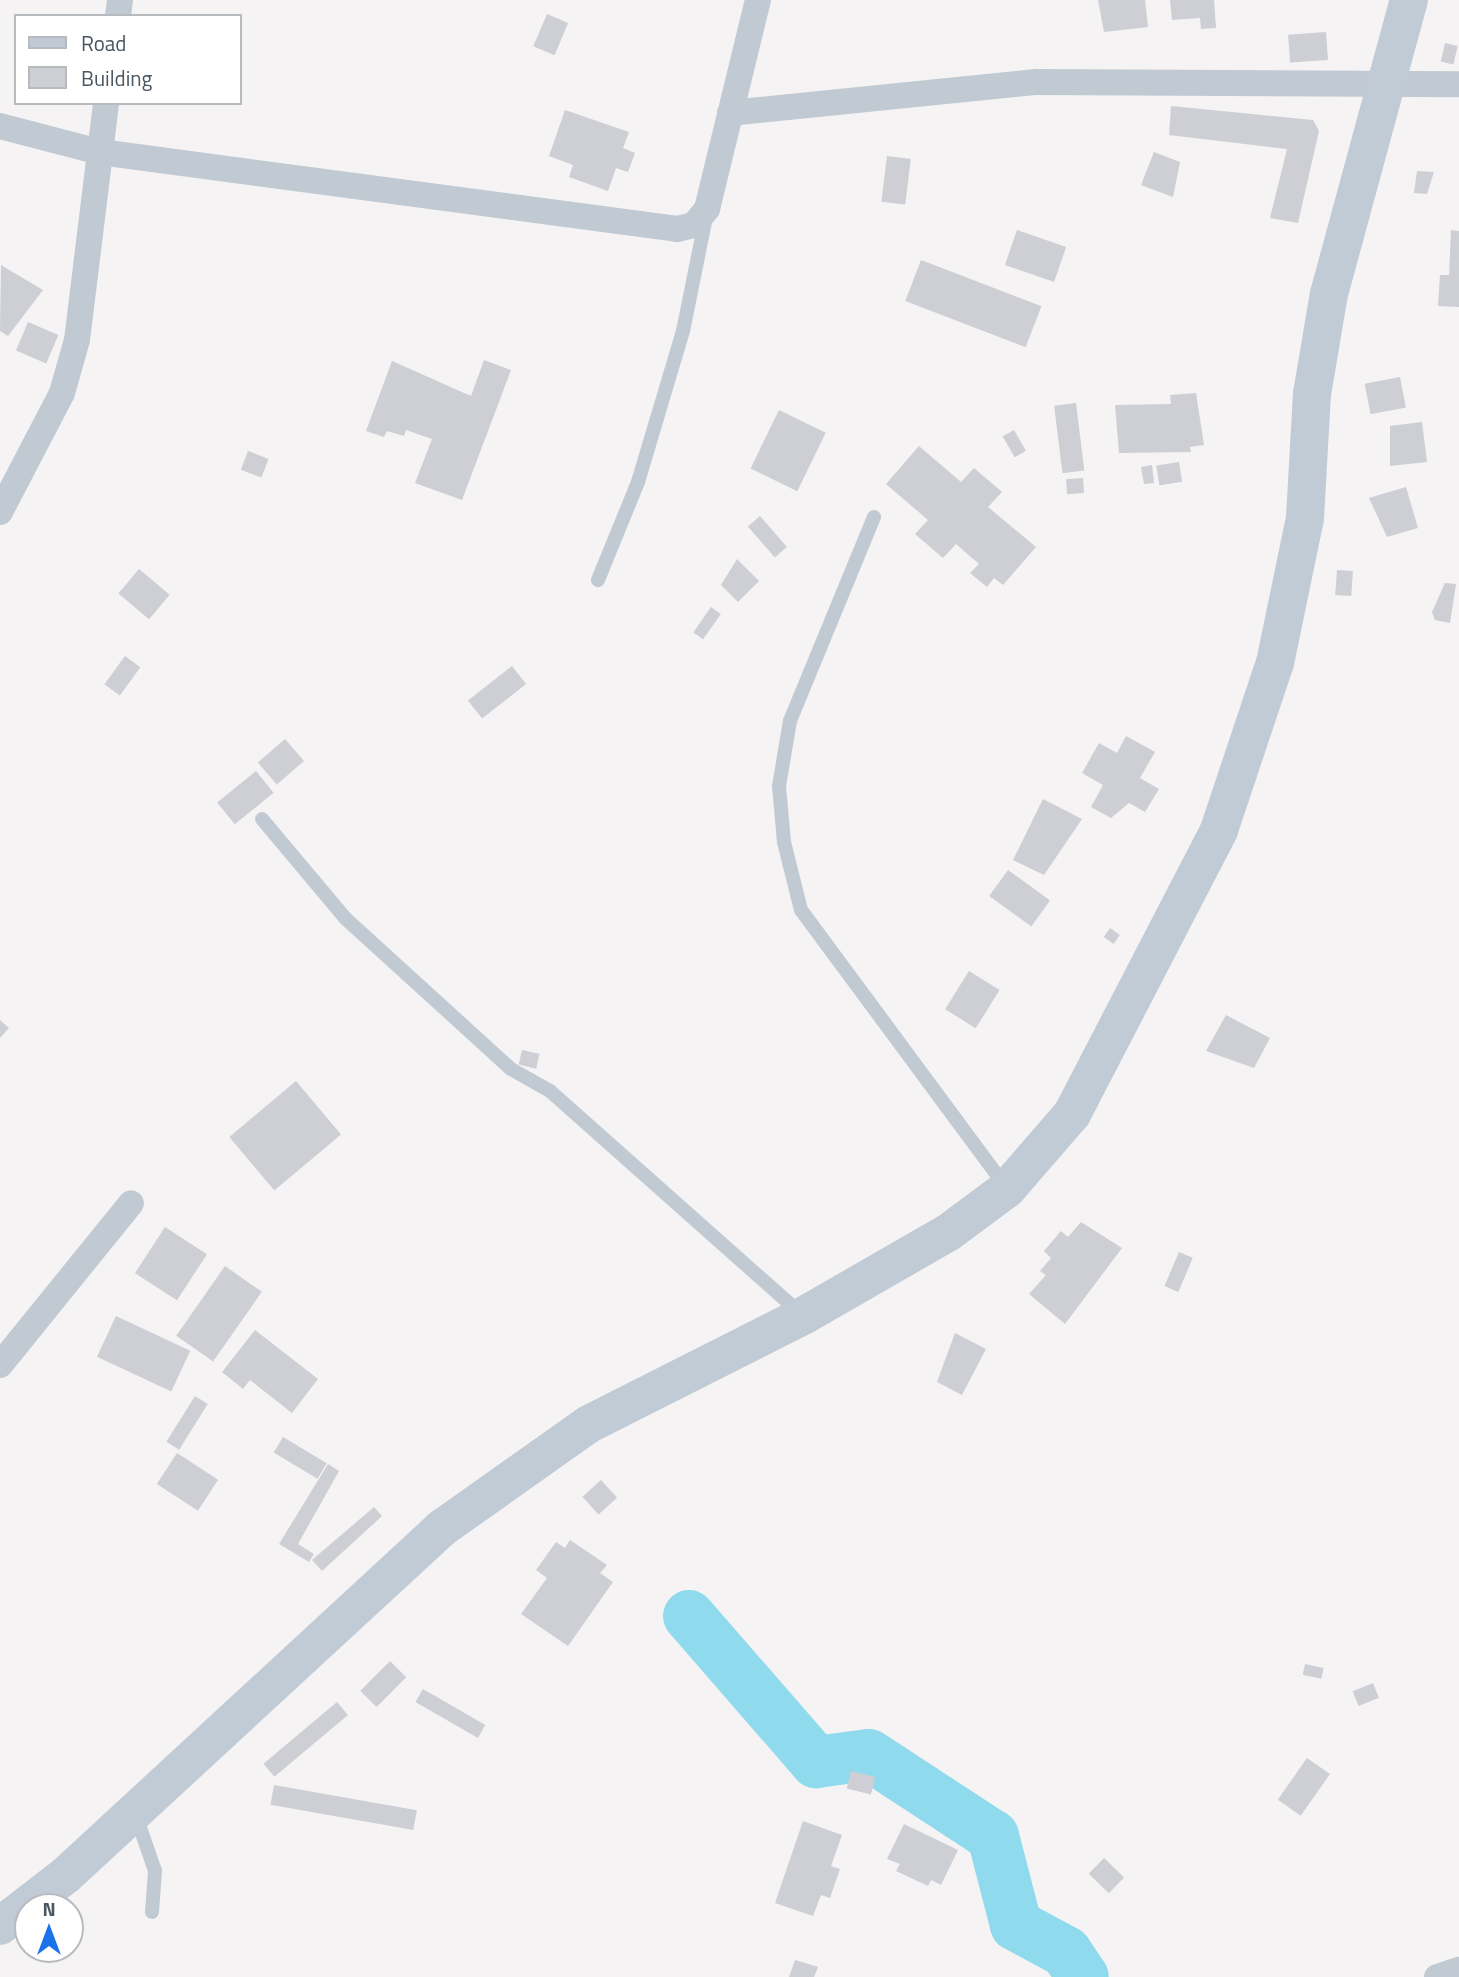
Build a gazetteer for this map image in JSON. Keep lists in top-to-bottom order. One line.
{"legend":["Road","Building"],"north":"top"}
